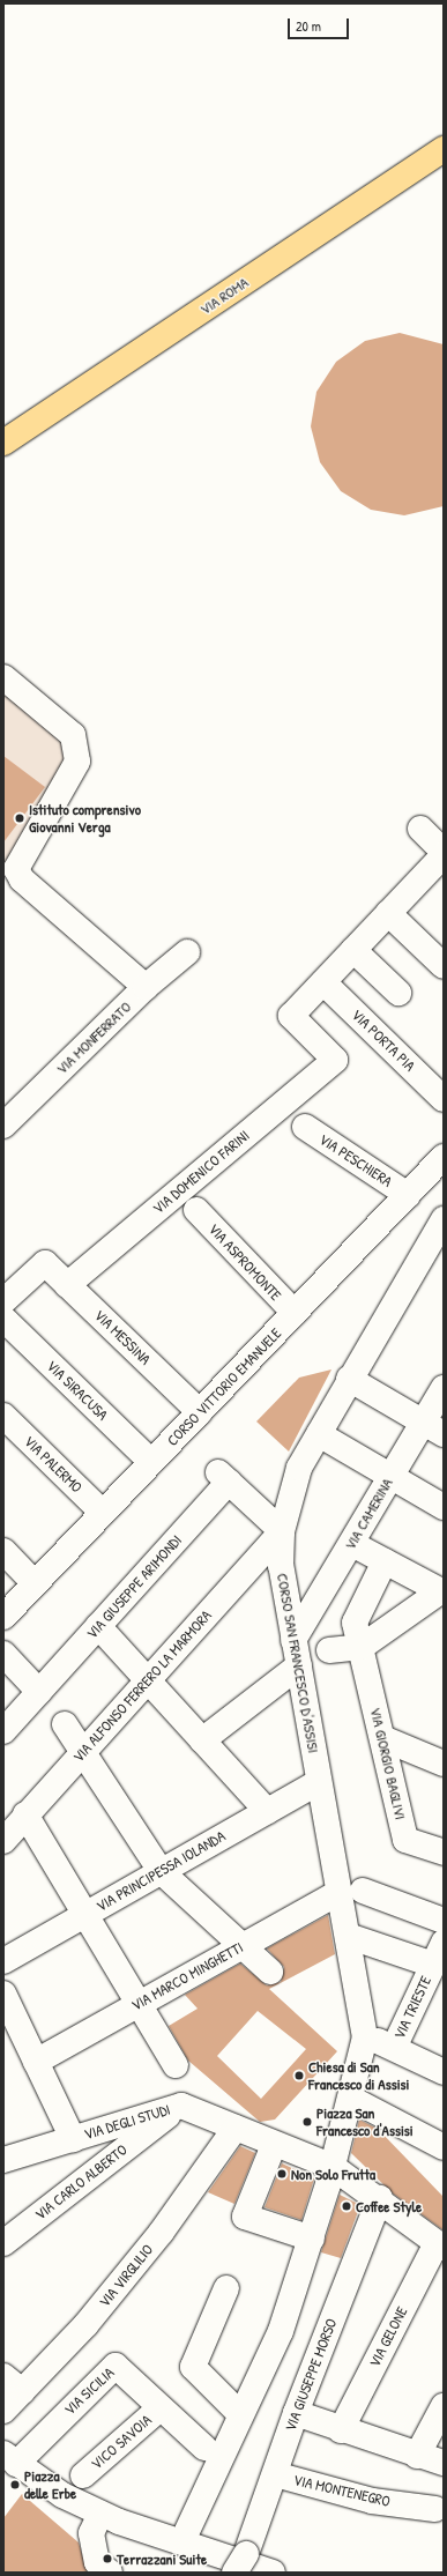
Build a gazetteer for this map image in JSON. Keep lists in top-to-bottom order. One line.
{"streets":{"main road":["VIA ROMA"],"street":["VIA MONFERRATO","VIA PORTA PIA","VIA PESCHIERA","VIA DOMENICO FARINI","VIA ASPROMONTE","VIA MESSINA","CORSO VITTORIO EMANUELE","VIA SIRACUSA","VIA PALERMO","VIA CAMERINA","VIA GIUSEPPE ARIMONDI","CORSO SAN FRANCESCO D'ASSISI","VIA ALFONSO FERRERO LA MARMORA","VIA GIORGIO BAGLIVI","VIA PRINCIPESSA IOLANDA","VIA MARCO MINGHETTI","VIA TRIESTE","VIA DEGLI STUDI","VIA CARLO ALBERTO","VIA VIRGLILIO","VIA GELONE","VIA GIUSEPPE MORSO","VIA SICILIA","VICO SAVOIA","VIA MONTENEGRO"]},"crossings":[["VIA PORTA PIA","VIA DOMENICO FARINI"],["VIA PESCHIERA","CORSO VITTORIO EMANUELE"],["VIA DOMENICO FARINI","VIA MESSINA"],["VIA ASPROMONTE","CORSO VITTORIO EMANUELE"],["VIA MESSINA","CORSO VITTORIO EMANUELE"],["CORSO VITTORIO EMANUELE","VIA SIRACUSA"],["CORSO VITTORIO EMANUELE","VIA PALERMO"],["VIA CAMERINA","CORSO SAN FRANCESCO D'ASSISI"],["VIA GIUSEPPE ARIMONDI","CORSO SAN FRANCESCO D'ASSISI"],["VIA GIUSEPPE ARIMONDI","VIA ALFONSO FERRERO LA MARMORA"],["CORSO SAN FRANCESCO D'ASSISI","VIA ALFONSO FERRERO LA MARMORA"],["CORSO SAN FRANCESCO D'ASSISI","VIA PRINCIPESSA IOLANDA"],["CORSO SAN FRANCESCO D'ASSISI","VIA MARCO MINGHETTI"],["CORSO SAN FRANCESCO D'ASSISI","VIA DEGLI STUDI"],["VIA DEGLI STUDI","VIA CARLO ALBERTO"],["VIA DEGLI STUDI","VIA VIRGLILIO"],["VIA DEGLI STUDI","VIA GELONE"],["VIA DEGLI STUDI","VIA GIUSEPPE MORSO"],["VIA GIUSEPPE MORSO","VIA MONTENEGRO"],["VIA SICILIA","VICO SAVOIA"]],"places":["Istituto comprensivo Giovanni Verga","Chiesa di San Francesco di Assisi","Piazza San Francesco d'Assisi","Non Solo Frutta","Coffee Style","Piazza delle Erbe","Terrazzani Suite"],"scale_bar":"20 m"}
